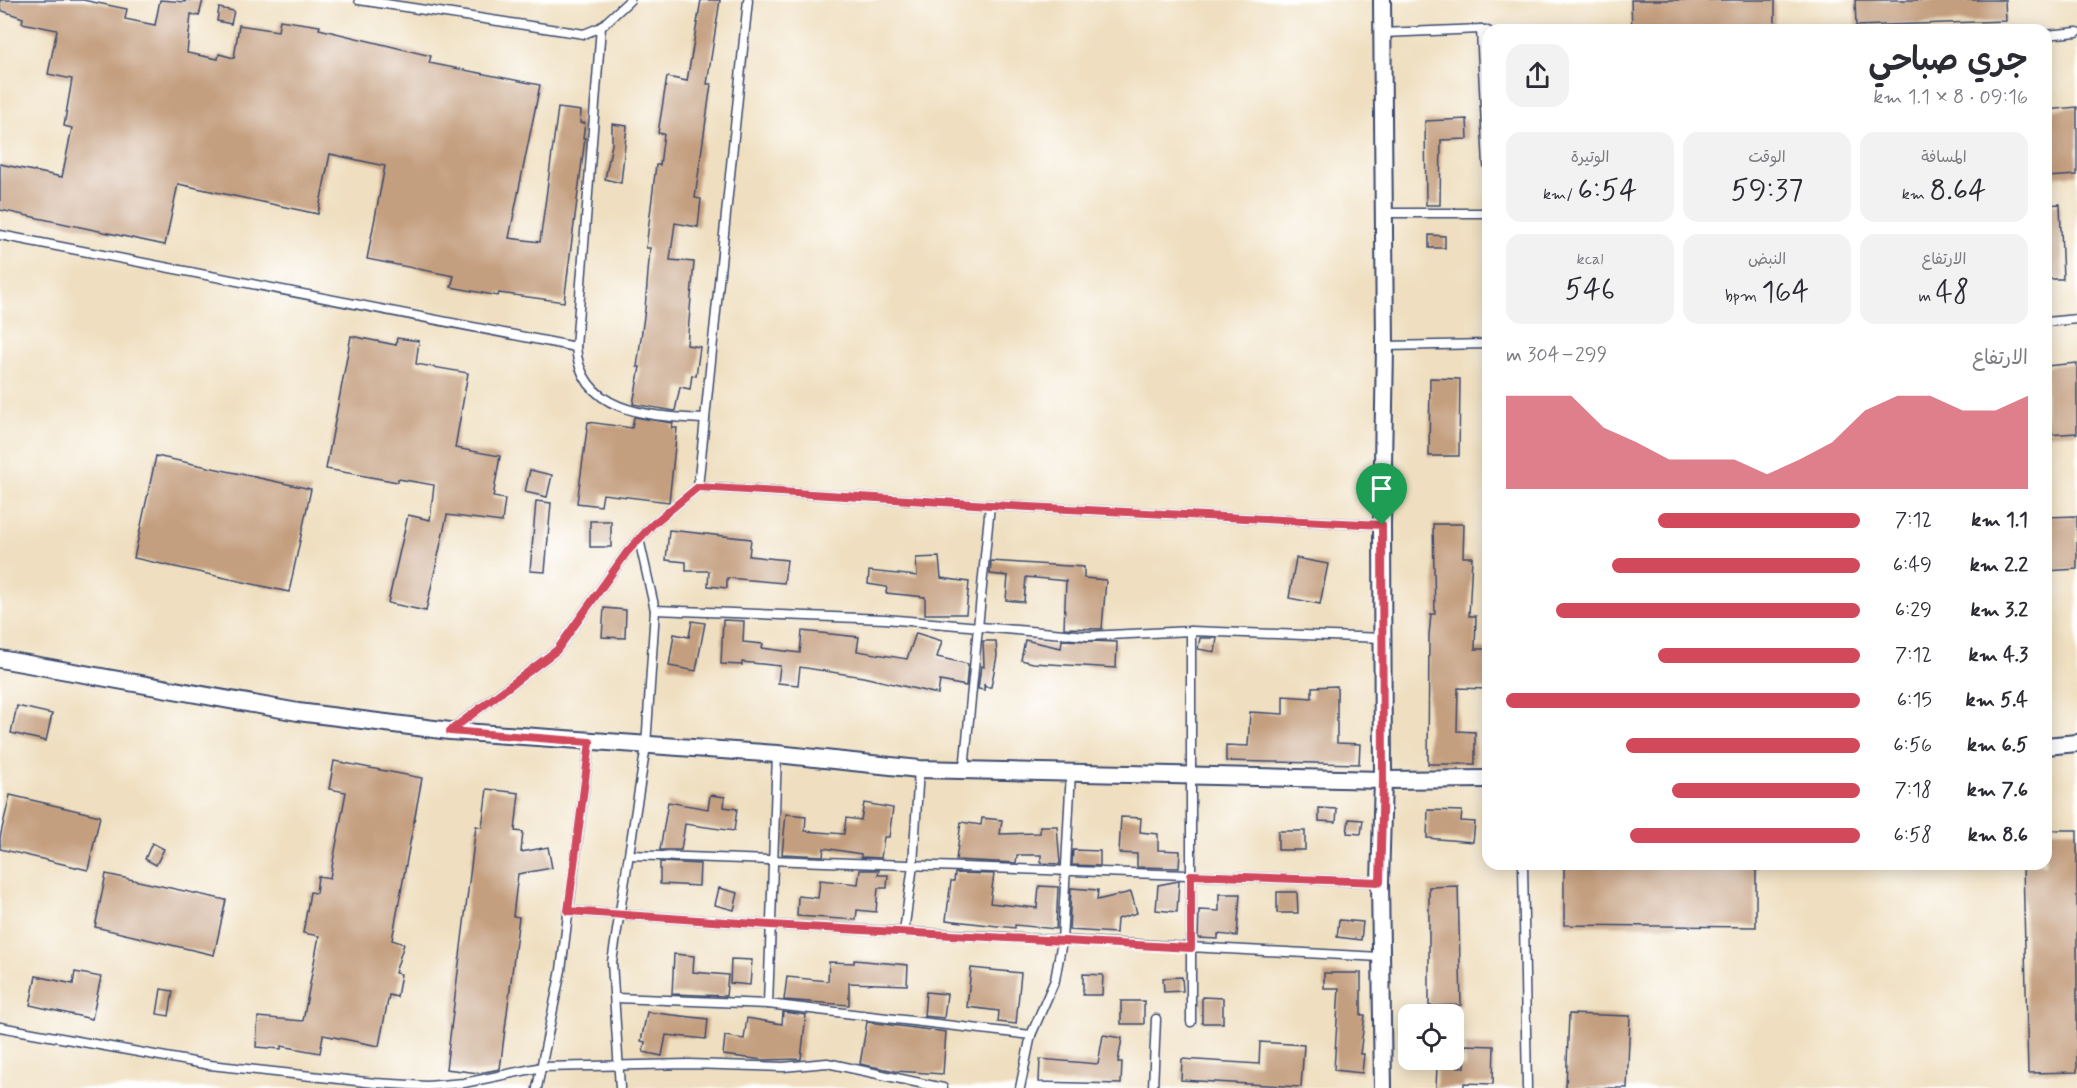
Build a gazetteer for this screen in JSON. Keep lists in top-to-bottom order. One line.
{"page":{"heading":["جري صباحي","09:16 · 8 × 1.1 km"],"stats":[["المسافة","8.64 km"],["الوقت","59:37"],["الوتيرة","6:54 /km"],["الارتفاع","48 m"],["النبض","164 bpm"],["kcal","546"]],"chart":["الارتفاع","299–304 m"],"list":[{"name":"1.1 km","note":"7:12"},{"name":"2.2 km","note":"6:49"},{"name":"3.2 km","note":"6:29"},{"name":"4.3 km","note":"7:12"},{"name":"5.4 km","note":"6:15"},{"name":"6.5 km","note":"6:56"},{"name":"7.6 km","note":"7:18"},{"name":"8.6 km","note":"6:58"}]}}
